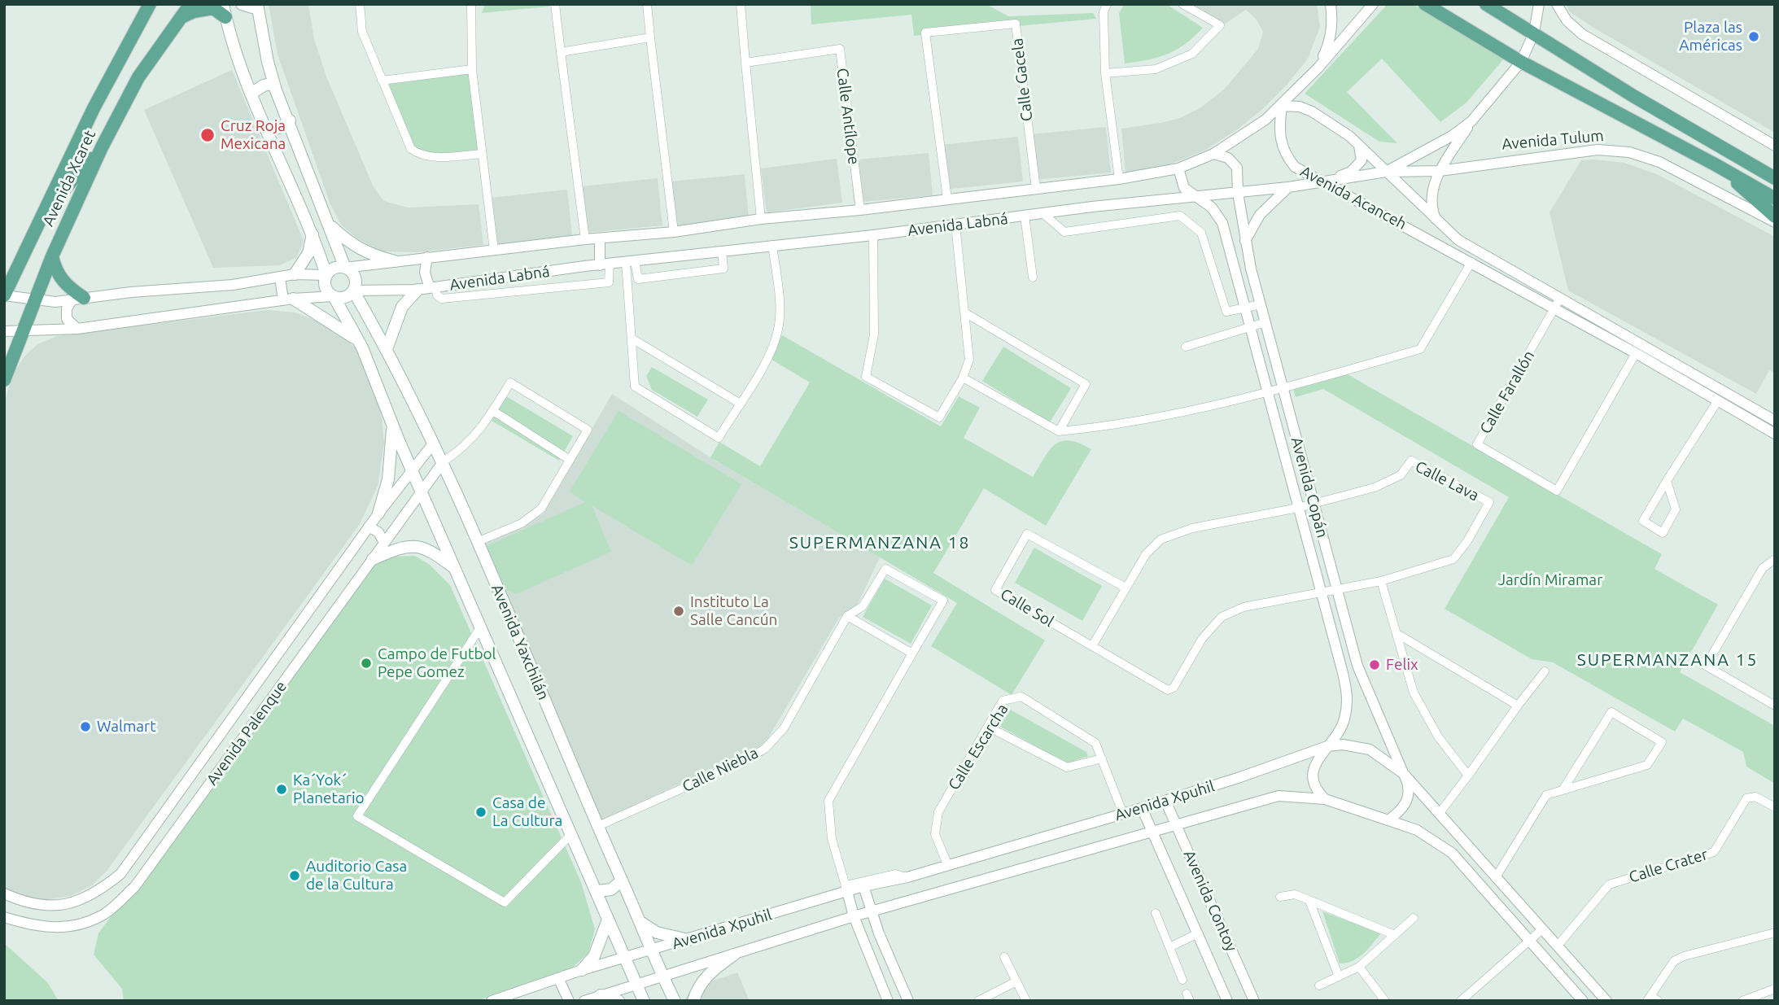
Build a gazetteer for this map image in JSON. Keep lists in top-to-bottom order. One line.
{"streets":{"main road":["Avenida Tulum","Avenida Xcaret","Avenida Yaxchilán"],"street":["Calle Gacela","Calle Antílope","Avenida Acanceh","Avenida Labná","Calle Farallón","Calle Lava","Avenida Copán","Calle Sol","Avenida Palenque","Calle Escarcha","Calle Niebla","Avenida Xpuhil","Calle Crater","Avenida Contoy"]},"crossings":[["Calle Gacela","Avenida Labná"],["Calle Antílope","Avenida Labná"],["Avenida Tulum","Avenida Acanceh"],["Avenida Tulum","Avenida Labná"],["Avenida Acanceh","Avenida Labná"],["Avenida Acanceh","Calle Farallón"],["Avenida Labná","Avenida Copán"],["Avenida Labná","Avenida Yaxchilán"],["Calle Lava","Avenida Copán"],["Calle Lava","Calle Sol"],["Avenida Copán","Calle Sol"],["Avenida Copán","Avenida Xpuhil"],["Avenida Yaxchilán","Avenida Palenque"],["Avenida Yaxchilán","Calle Niebla"],["Avenida Yaxchilán","Avenida Xpuhil"],["Calle Escarcha","Avenida Xpuhil"],["Calle Niebla","Avenida Xpuhil"],["Avenida Xpuhil","Calle Crater"],["Avenida Xpuhil","Avenida Contoy"]],"districts":["SUPERMANZANA 18","SUPERMANZANA 15"],"parks":["Jardín Miramar"],"places":["Plaza las Américas","Cruz Roja Mexicana","Instituto La Salle Cancún","Campo de Futbol Pepe Gomez","Felix","Walmart","Ka´Yok´ Planetario","Casa de La Cultura","Auditorio Casa de la Cultura"]}
